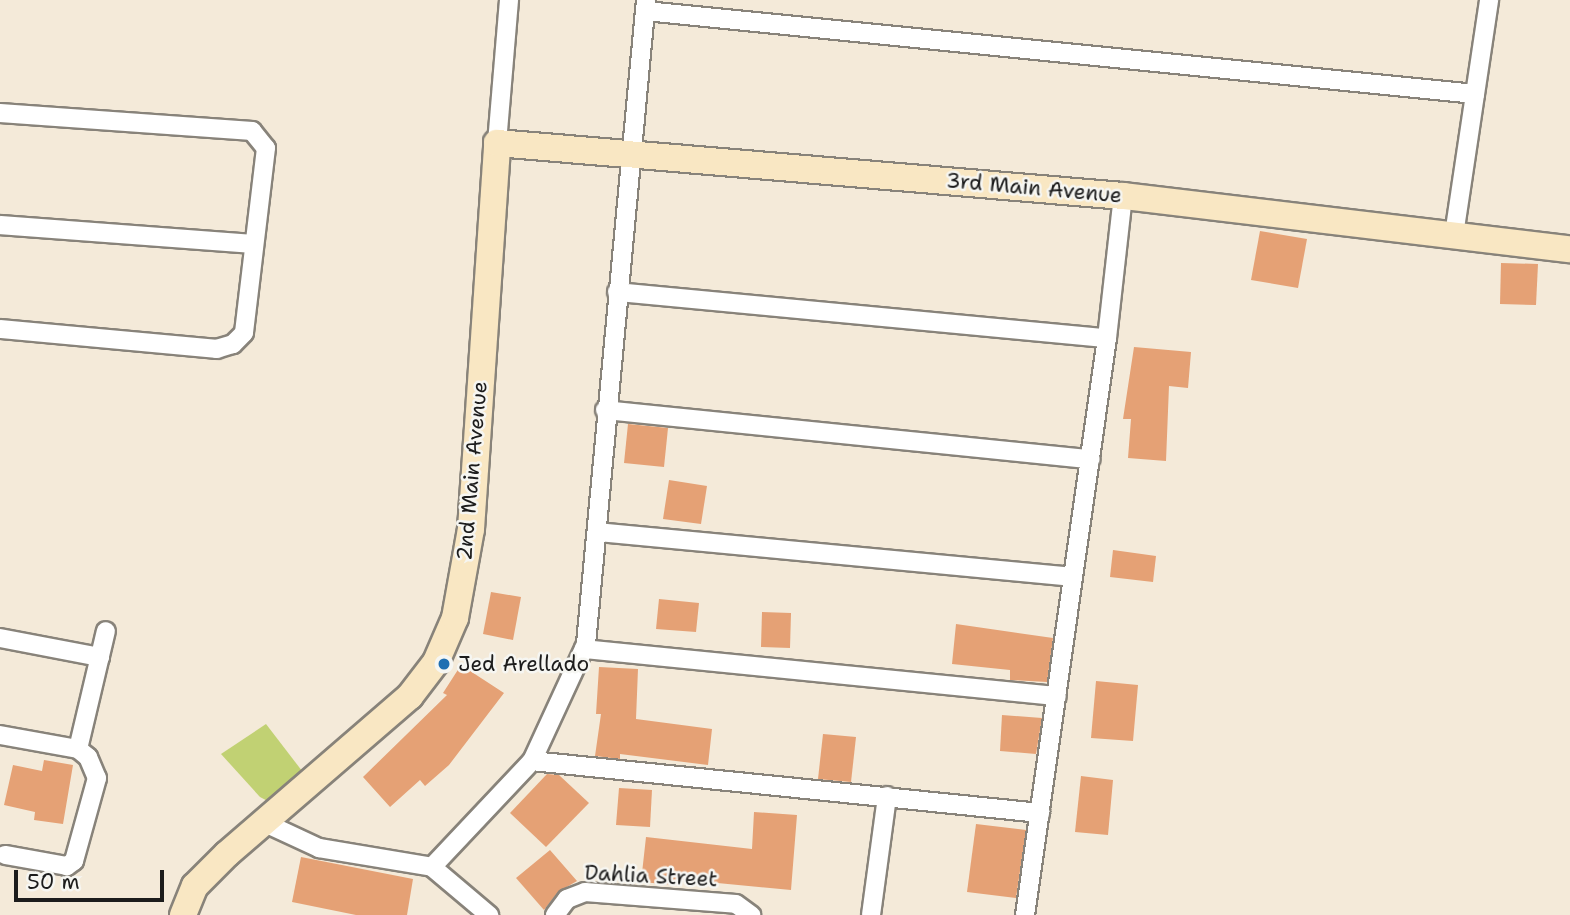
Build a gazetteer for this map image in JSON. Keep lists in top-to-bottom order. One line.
{"streets":{"street":["3rd Main Avenue","2nd Main Avenue","Dahlia Street"]},"crossings":[["3rd Main Avenue","2nd Main Avenue"]],"places":["Jed Arellado"],"scale_bar":"50 m"}
